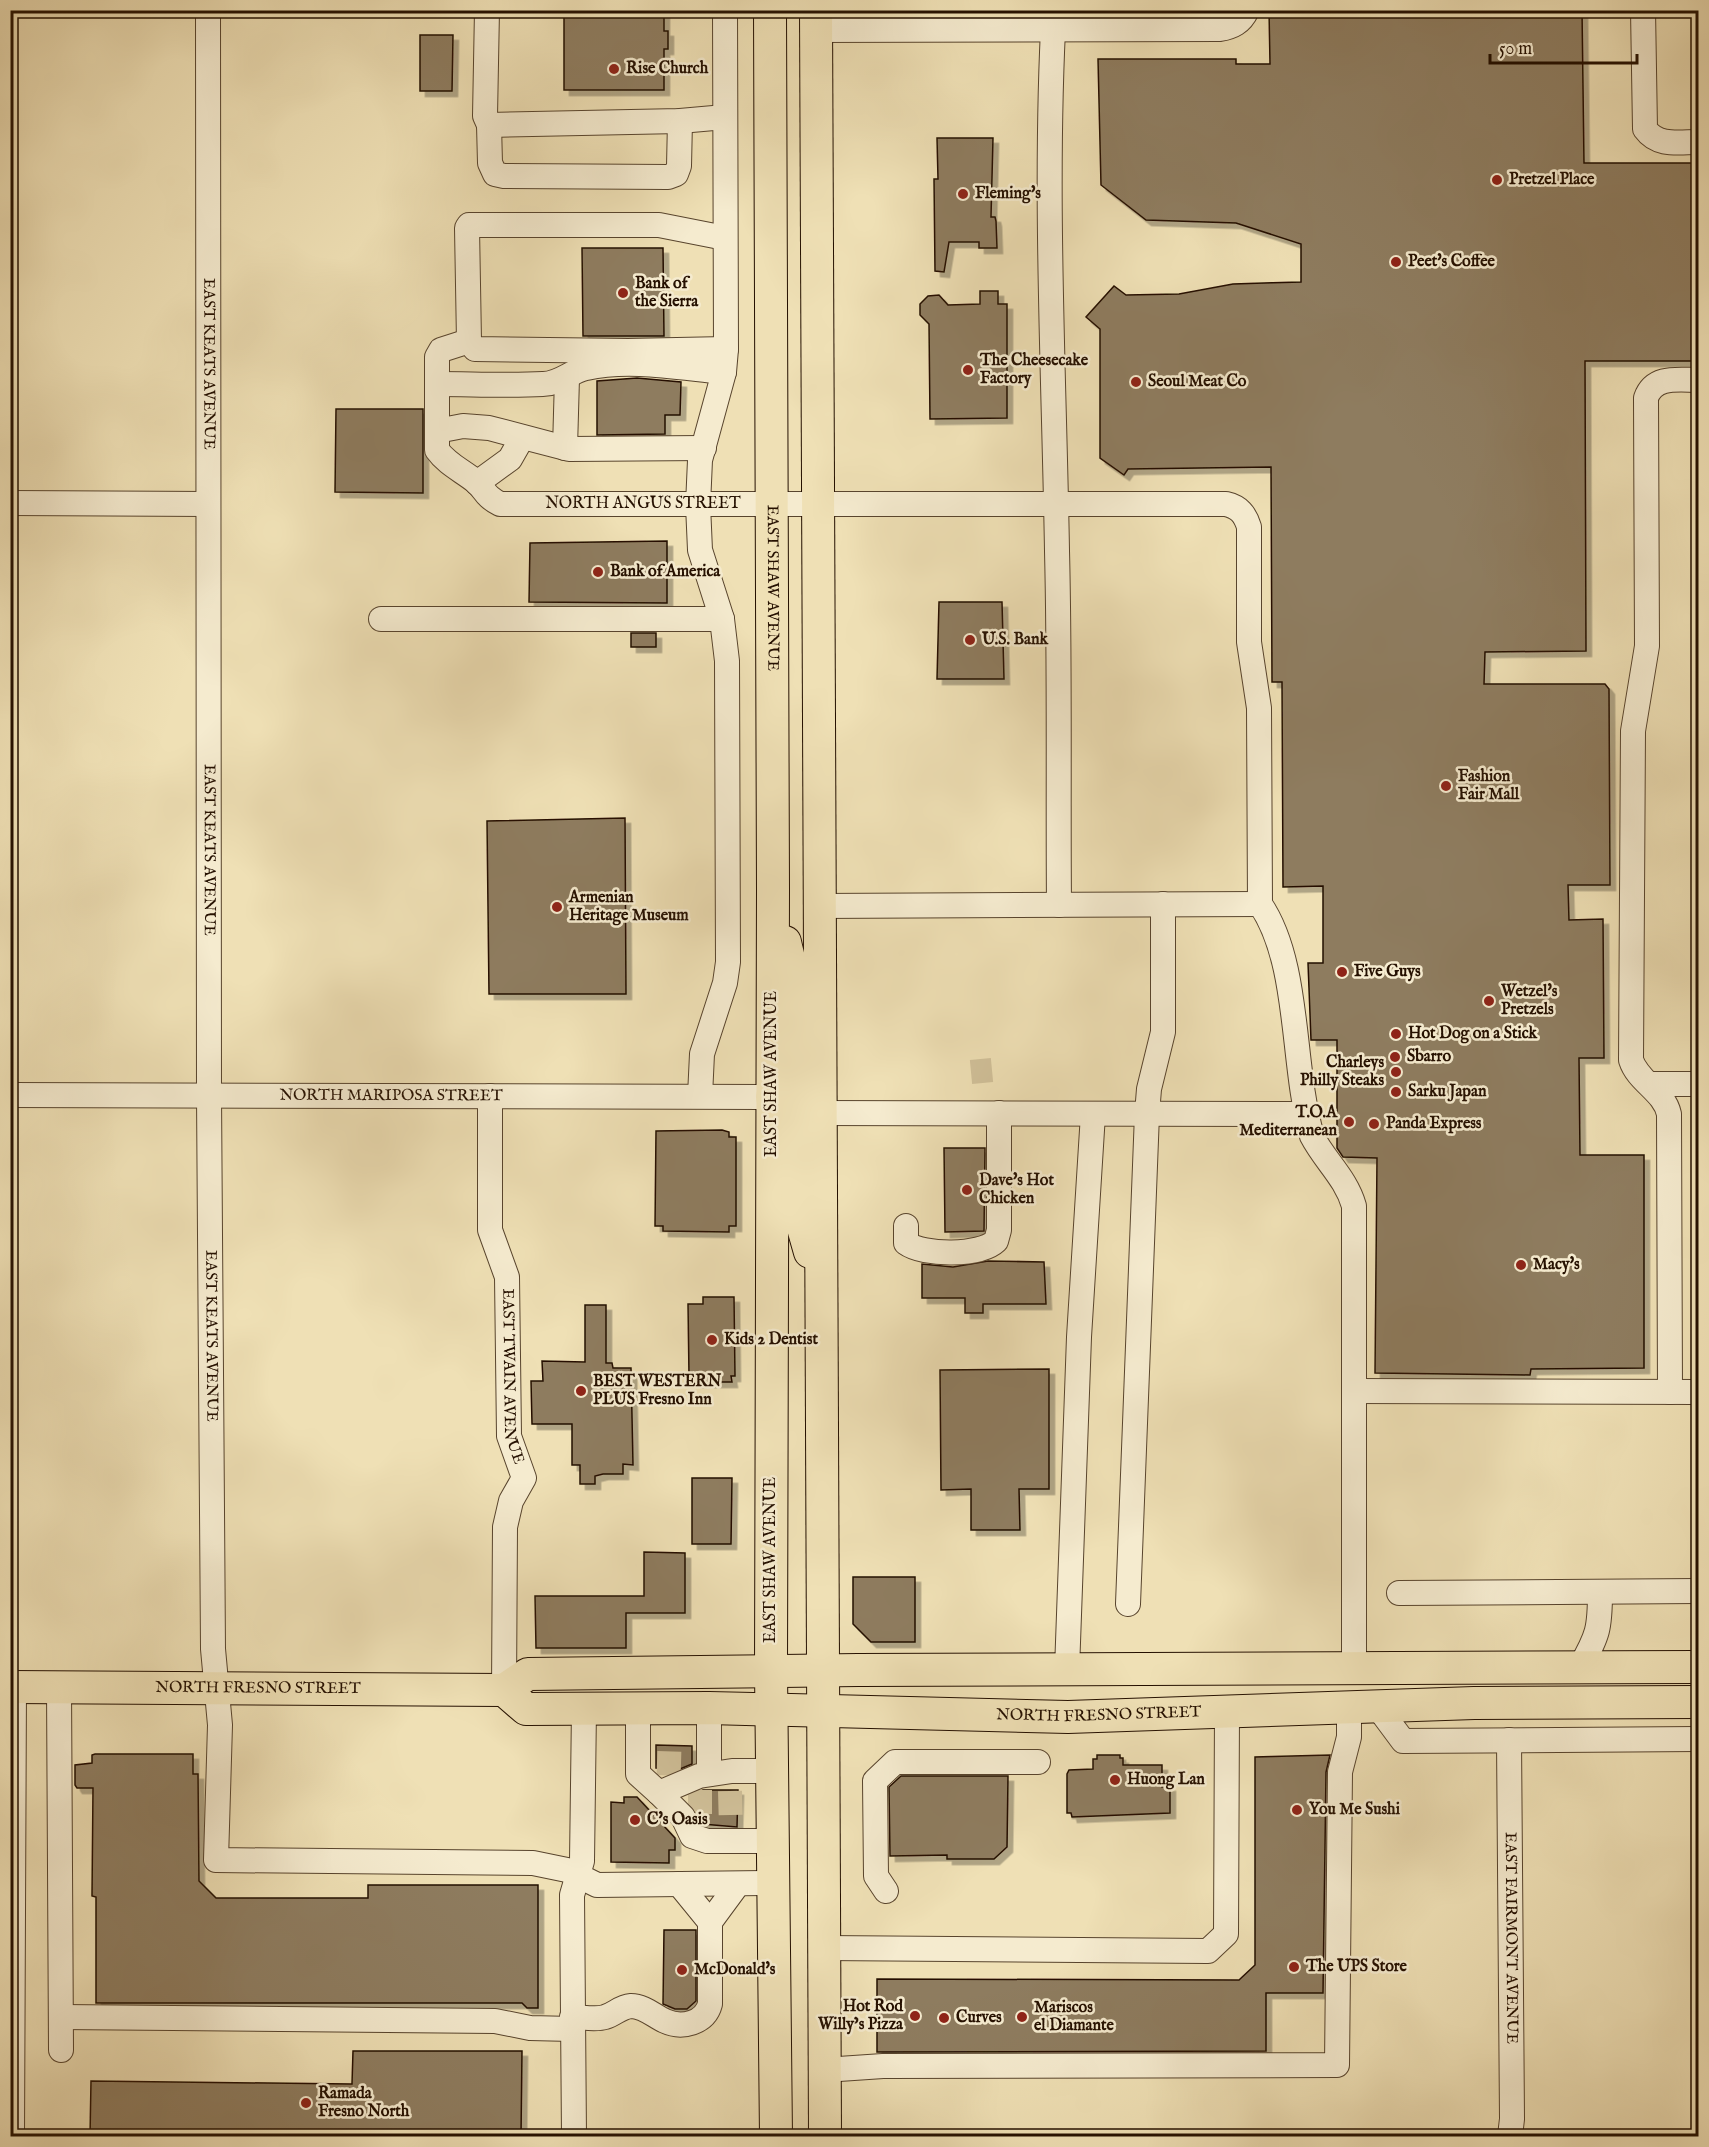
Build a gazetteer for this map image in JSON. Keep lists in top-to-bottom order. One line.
{"streets":{"main road":["EAST SHAW AVENUE","NORTH FRESNO STREET"],"street":["EAST KEATS AVENUE","NORTH ANGUS STREET","NORTH MARIPOSA STREET","EAST TWAIN AVENUE","EAST FAIRMONT AVENUE"]},"crossings":[["EAST KEATS AVENUE","NORTH MARIPOSA STREET"],["EAST KEATS AVENUE","NORTH FRESNO STREET"],["NORTH ANGUS STREET","EAST SHAW AVENUE"],["EAST SHAW AVENUE","NORTH MARIPOSA STREET"],["EAST SHAW AVENUE","NORTH FRESNO STREET"],["NORTH MARIPOSA STREET","EAST TWAIN AVENUE"],["EAST TWAIN AVENUE","NORTH FRESNO STREET"]],"places":["Rise Church","Pretzel Place","Fleming's","Peet's Coffee","Bank of the Sierra","The Cheesecake Factory","Seoul Meat Co","Bank of America","U.S. Bank","Fashion Fair Mall","Armenian Heritage Museum","Five Guys","Wetzel's Pretzels","Hot Dog on a Stick","Sbarro","Charleys Philly Steaks","Sarku Japan","T.O.A Mediterranean","Panda Express","Dave's Hot Chicken","Macy's","Kids 2 Dentist","BEST WESTERN PLUS Fresno Inn","Huong Lan","You Me Sushi","C's Oasis","The UPS Store","McDonald's","Hot Rod Willy’s Pizza","Mariscos el Diamante","Curves","Ramada Fresno North"],"scale_bar":"50 m"}
